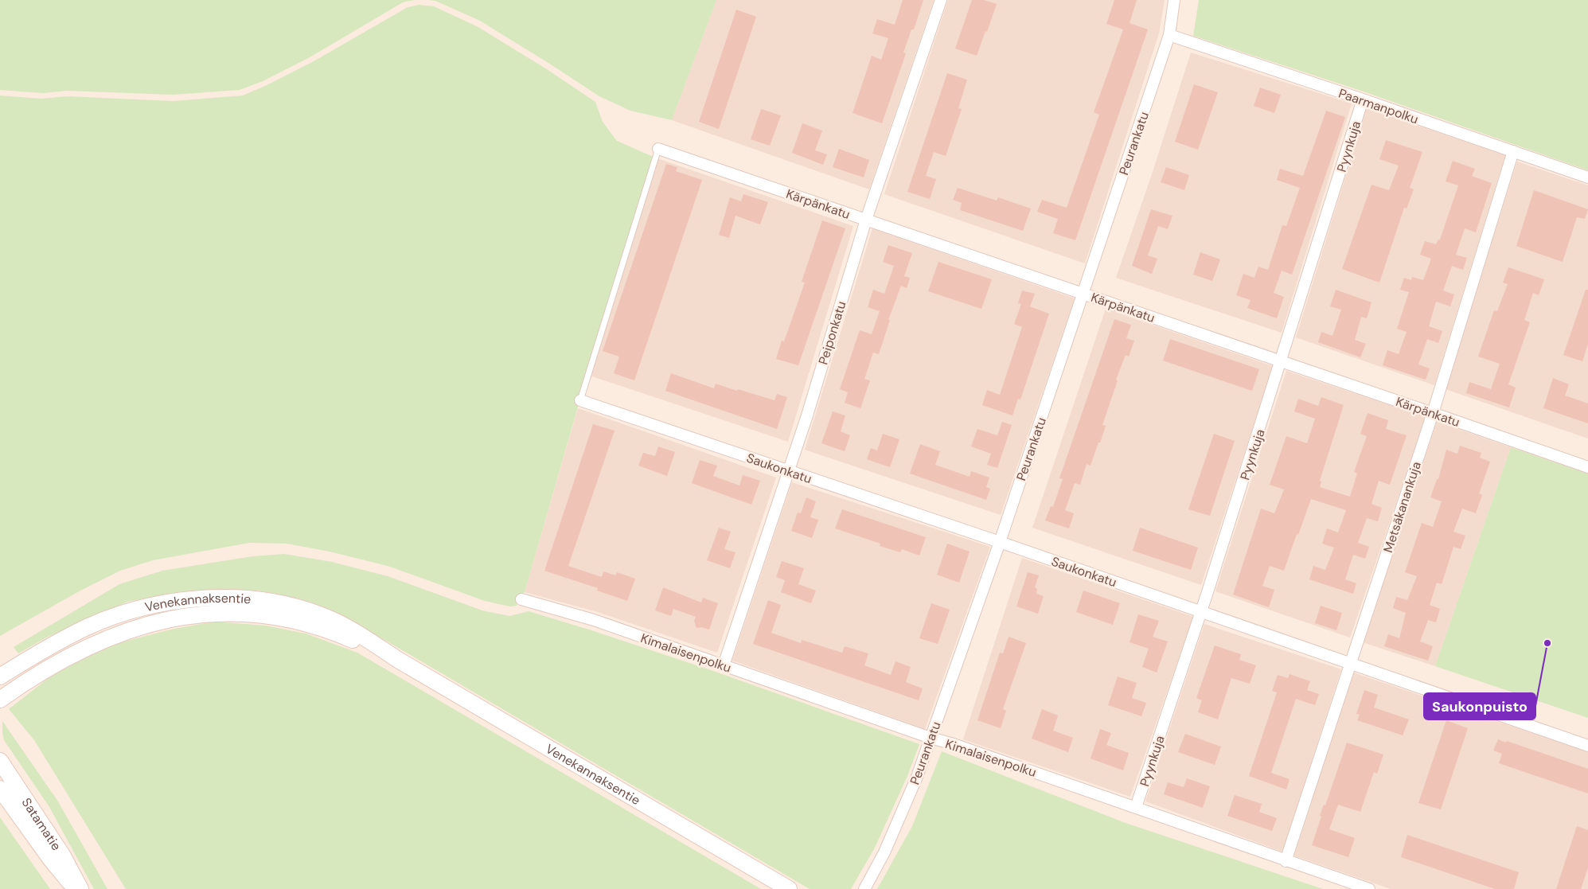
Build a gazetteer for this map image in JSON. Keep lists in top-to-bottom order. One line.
{"streets":{"street":["Paarmanpolku","Peurankatu","Pyynkuja","Kärpänkatu","Peiponkatu","Saukonkatu","Metsäkanankuja","Venekannaksentie","Kimalaisenpolku","Satamatie"]},"crossings":[["Paarmanpolku","Peurankatu"],["Paarmanpolku","Pyynkuja"],["Paarmanpolku","Metsäkanankuja"],["Peurankatu","Kärpänkatu"],["Peurankatu","Saukonkatu"],["Peurankatu","Kimalaisenpolku"],["Pyynkuja","Kärpänkatu"],["Pyynkuja","Saukonkatu"],["Pyynkuja","Kimalaisenpolku"],["Kärpänkatu","Peiponkatu"],["Kärpänkatu","Metsäkanankuja"],["Peiponkatu","Saukonkatu"],["Peiponkatu","Kimalaisenpolku"],["Saukonkatu","Metsäkanankuja"],["Metsäkanankuja","Kimalaisenpolku"]],"places":["Saukonpuisto"]}
